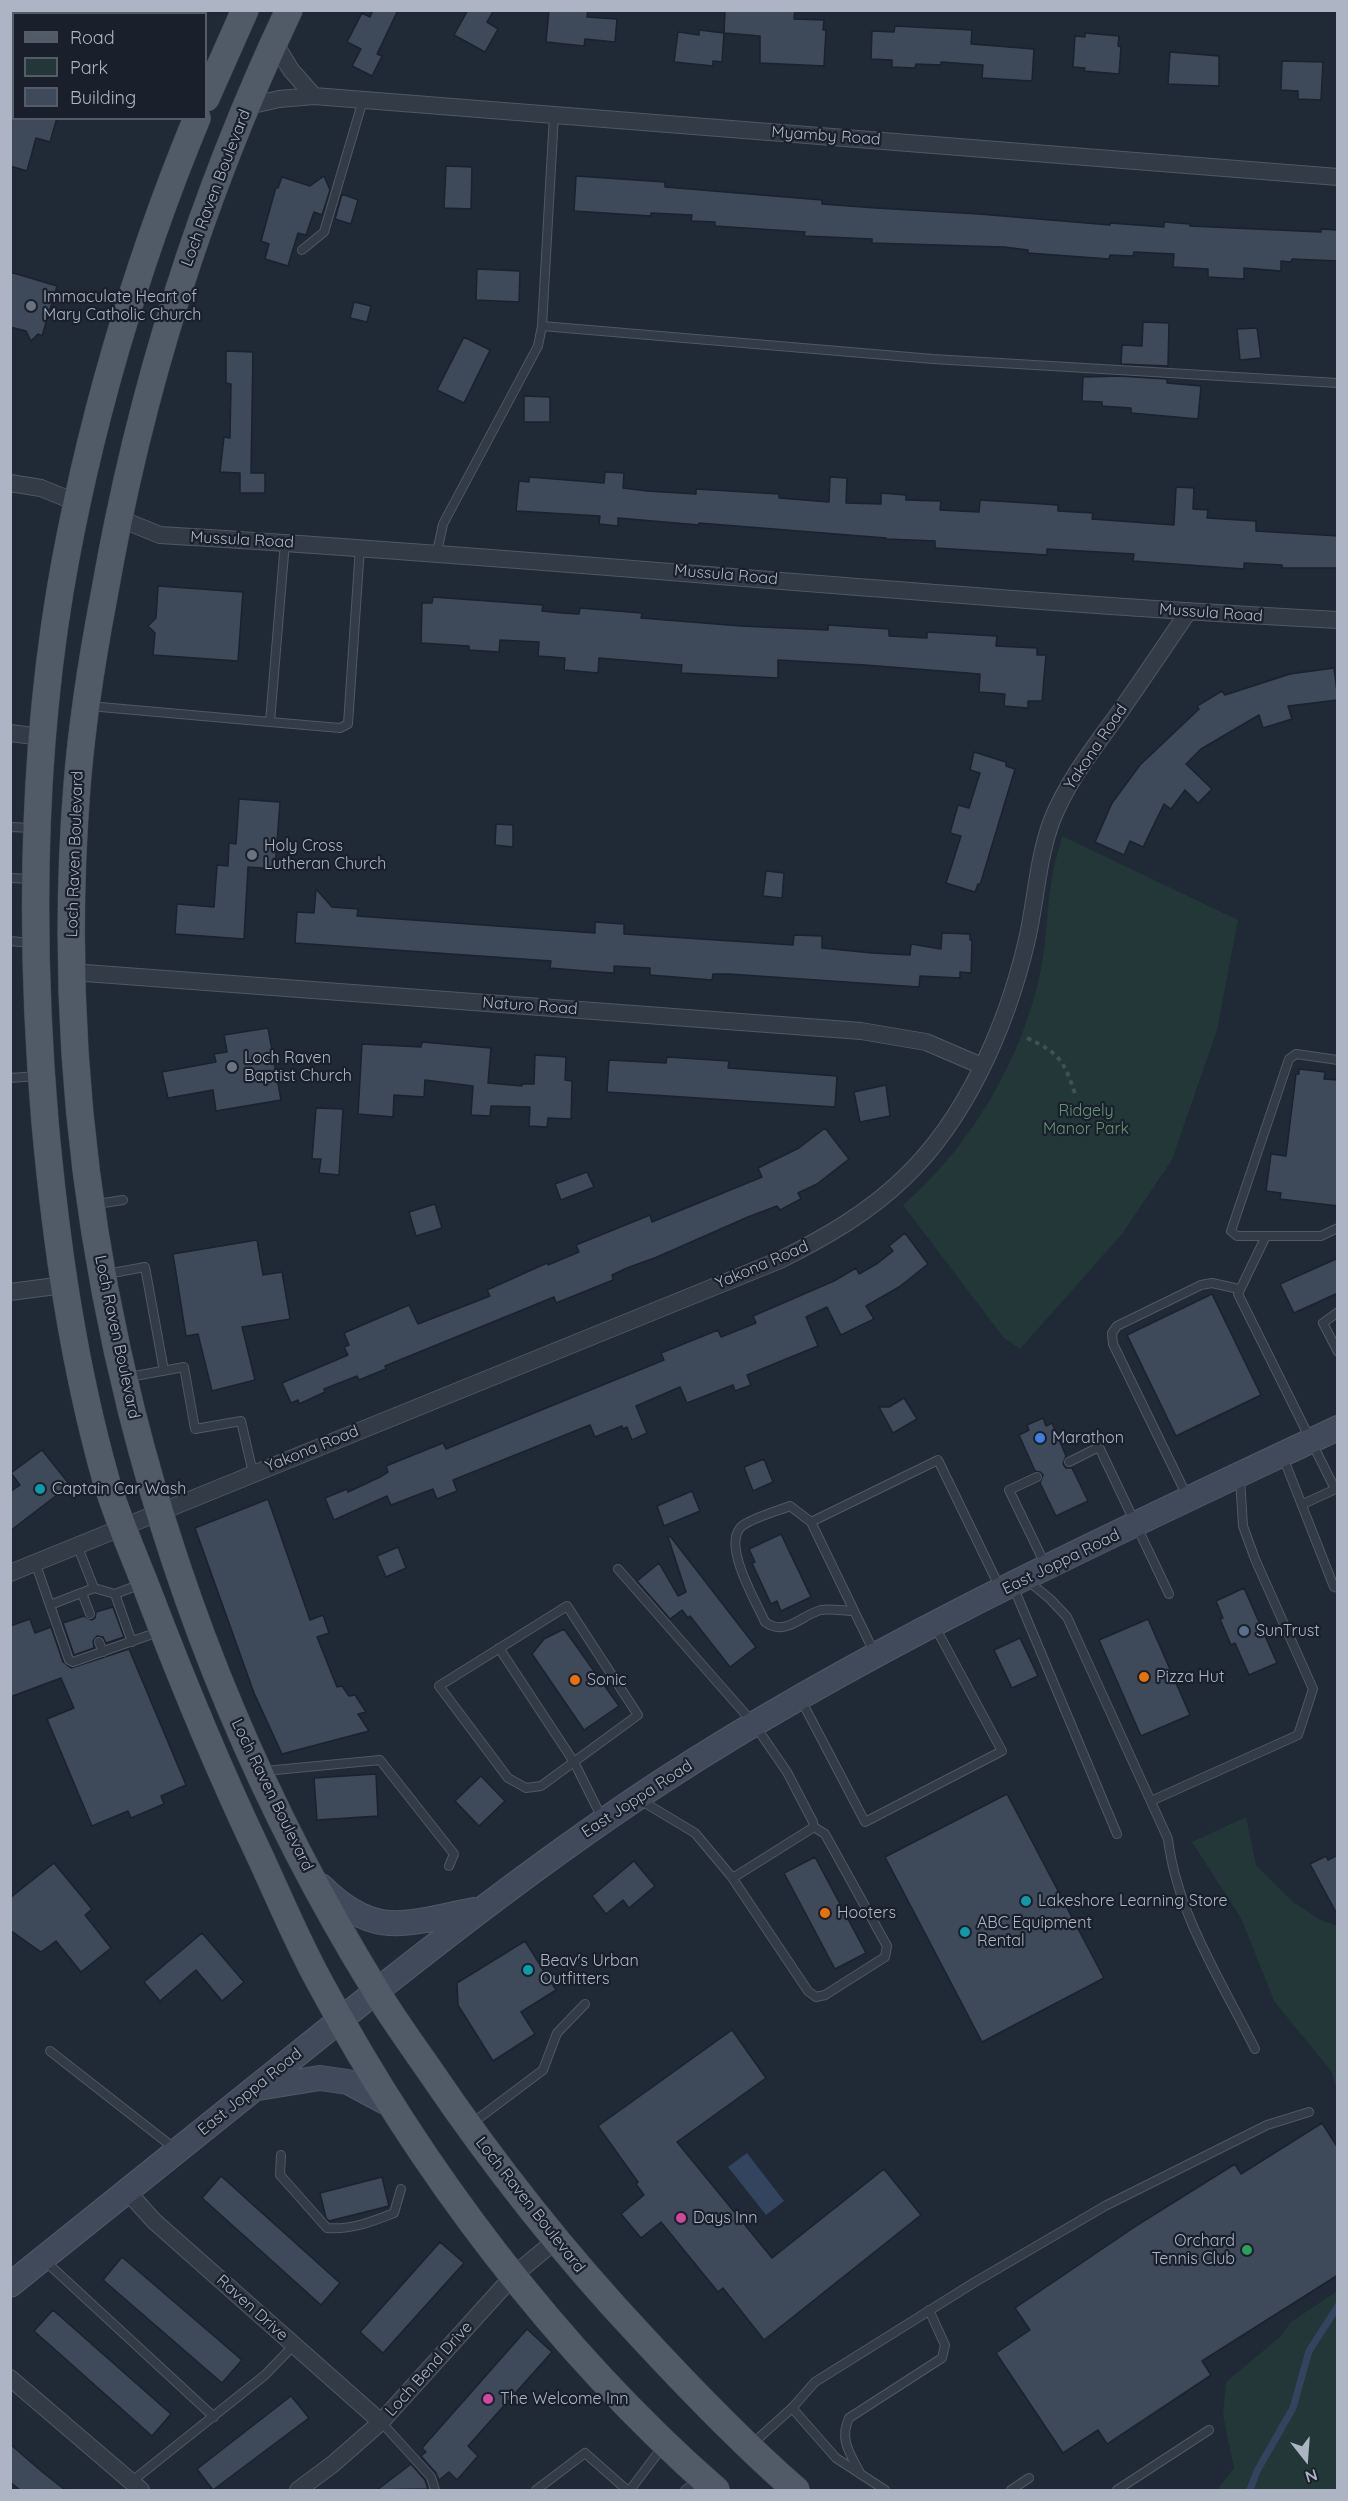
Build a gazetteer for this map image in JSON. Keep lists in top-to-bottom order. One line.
{"streets":{"main road":["Loch Raven Boulevard","East Joppa Road"],"street":["Myamby Road","Mussula Road","Yakona Road","Naturo Road","Raven Drive","Loch Bend Drive"]},"crossings":[["Myamby Road","Loch Raven Boulevard"],["Loch Raven Boulevard","Mussula Road"],["Loch Raven Boulevard","Yakona Road"],["Loch Raven Boulevard","Naturo Road"],["Loch Raven Boulevard","East Joppa Road"],["Loch Raven Boulevard","Loch Bend Drive"],["Mussula Road","Yakona Road"],["Yakona Road","Naturo Road"],["East Joppa Road","Raven Drive"],["Raven Drive","Loch Bend Drive"]],"parks":["Ridgely Manor Park"],"places":["Immaculate Heart of Mary Catholic Church","Holy Cross Lutheran Church","Loch Raven Baptist Church","Marathon","Captain Car Wash","SunTrust","Pizza Hut","Sonic","Lakeshore Learning Store","Hooters","ABC Equipment Rental","Beav's Urban Outfitters","Days Inn","Orchard Tennis Club","The Welcome Inn"],"legend":["Road","Park","Building"],"north":"bottom"}
